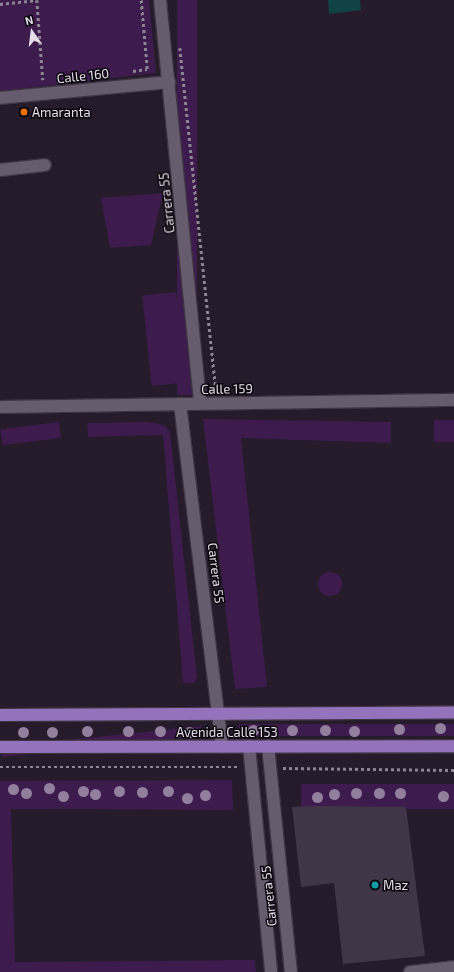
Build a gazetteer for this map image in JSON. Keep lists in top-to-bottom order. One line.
{"streets":{"main road":["Avenida Calle 153"],"street":["Calle 160","Carrera 55","Calle 159"]},"crossings":[["Calle 160","Carrera 55"],["Carrera 55","Calle 159"],["Carrera 55","Avenida Calle 153"]],"places":["Amaranta","Maz"],"north":"top"}
